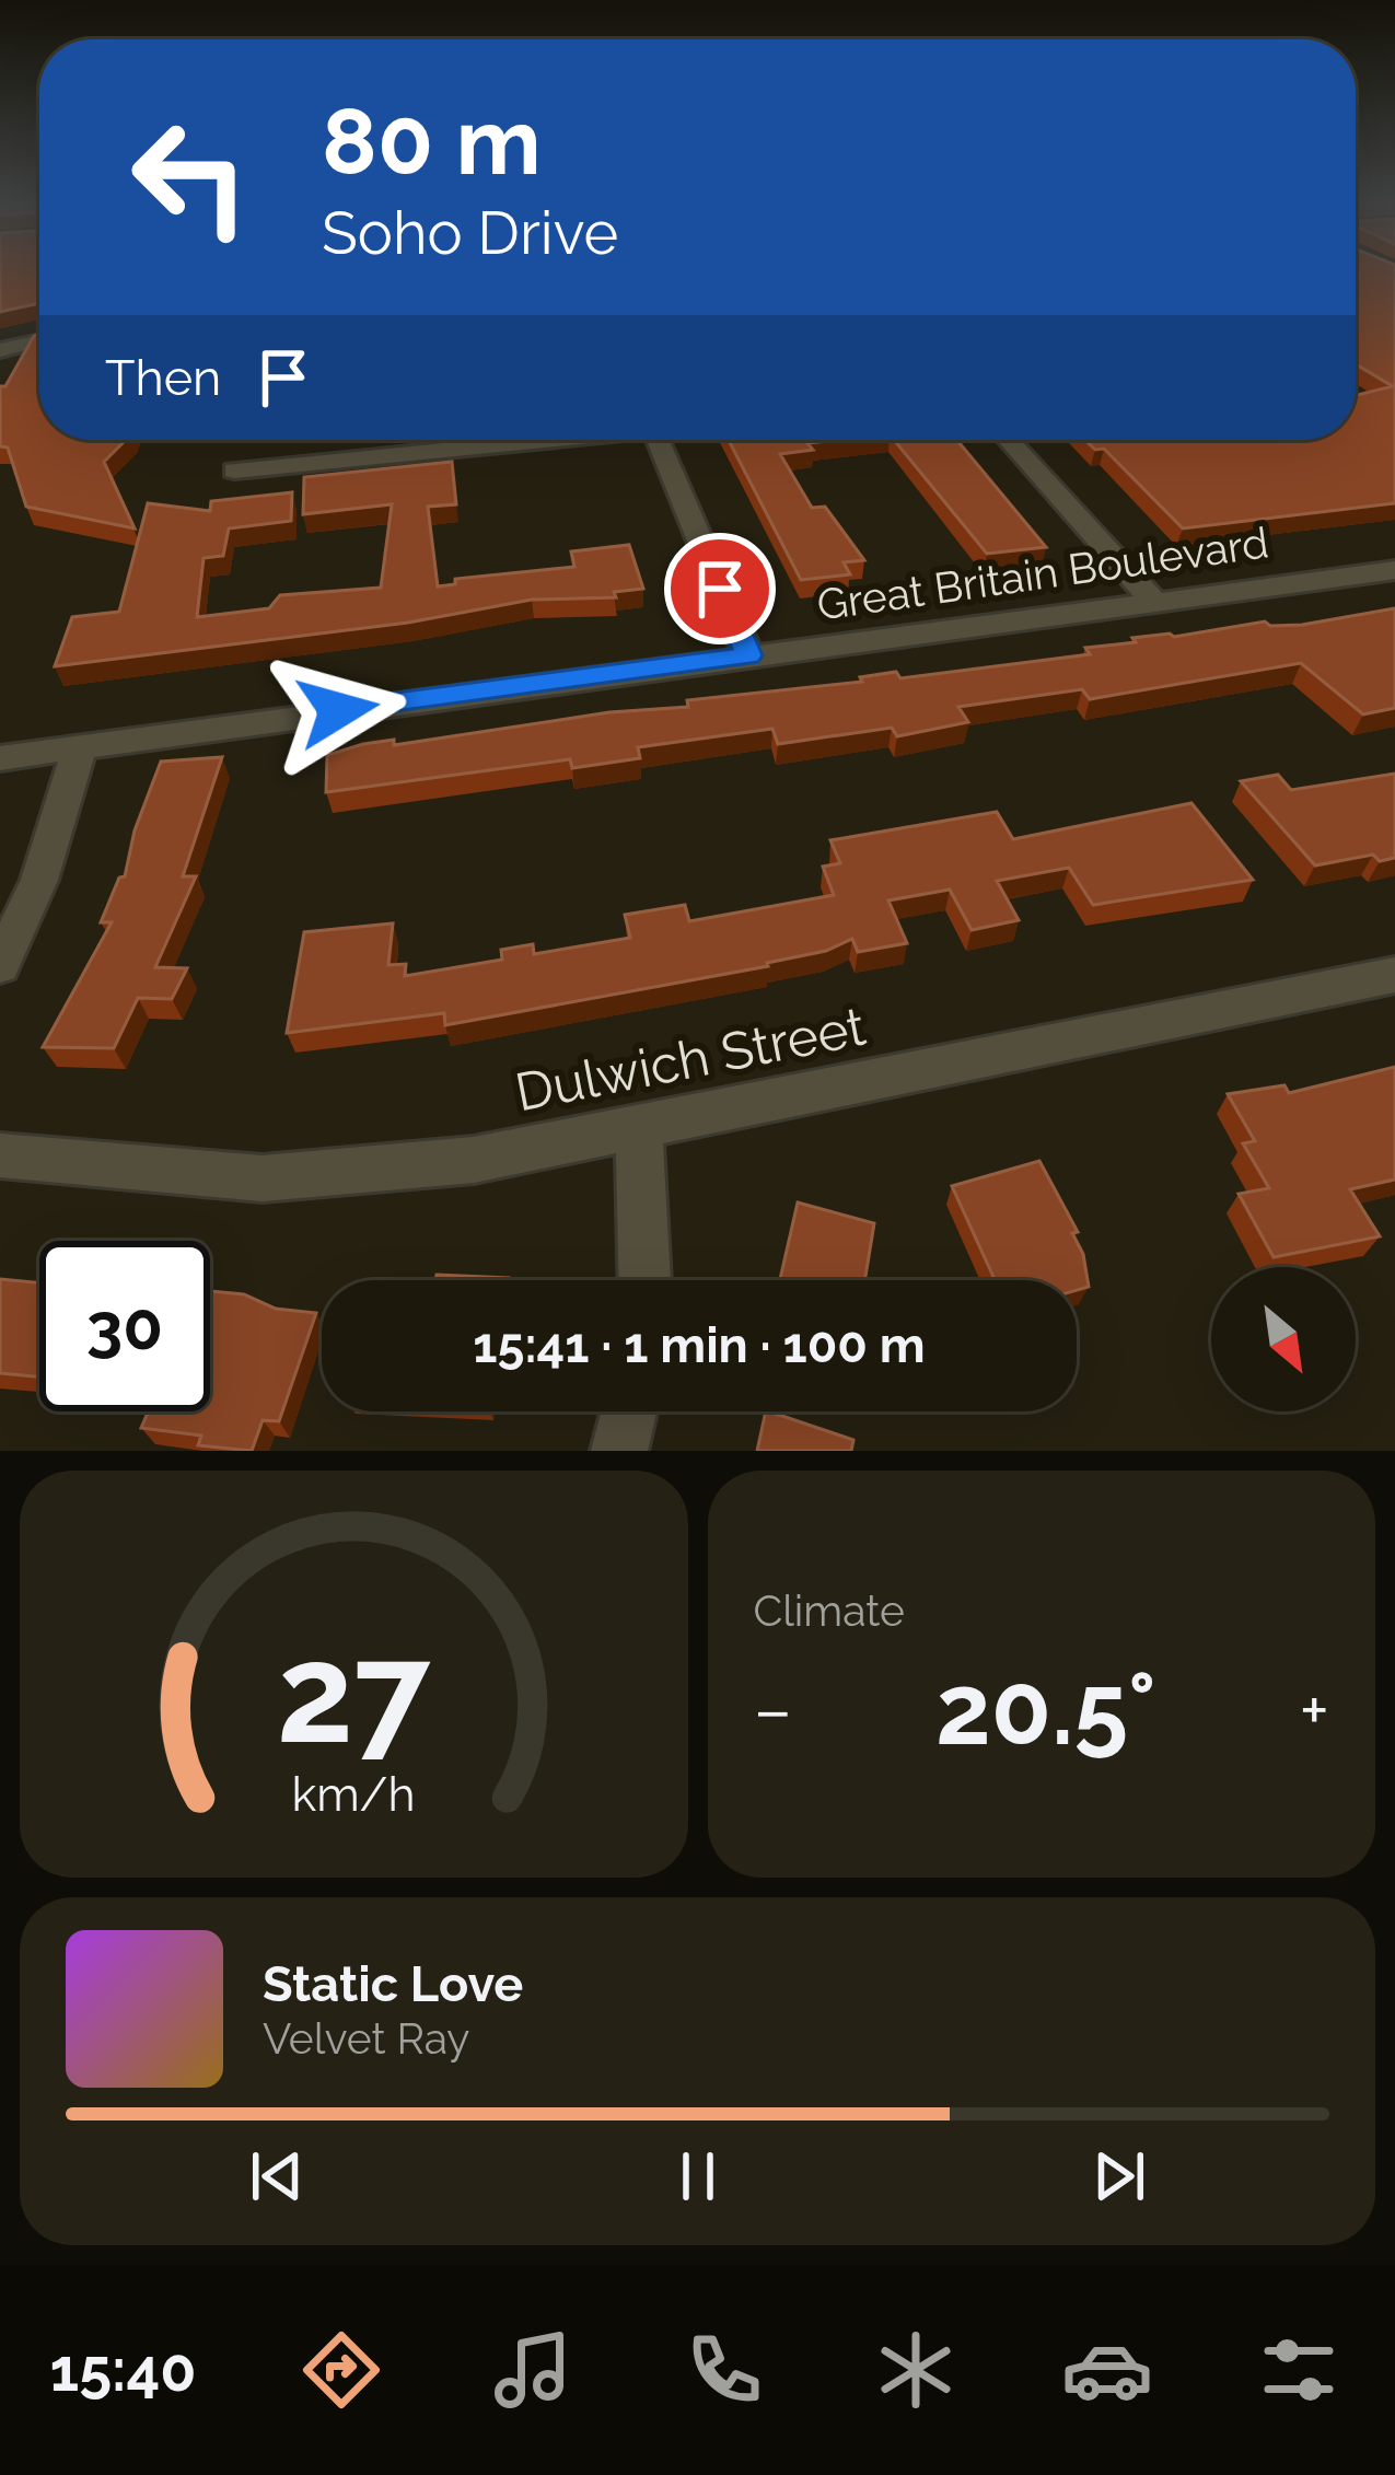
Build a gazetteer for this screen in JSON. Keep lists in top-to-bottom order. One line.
{"streets":{"street":["Great Britain Boulevard","Dulwich Street"]},"north":"bottom right","page":{"turn":["80 m","Soho Drive"],"then":"Then","limit":"30","trip":"15:41 · 1 min · 100 m","tile":"Climate","heat":["−","20.5°","+"],"song":["Static Love","Velvet Ray"],"tabs":"15:40","gauge":["27","km/h"]}}
